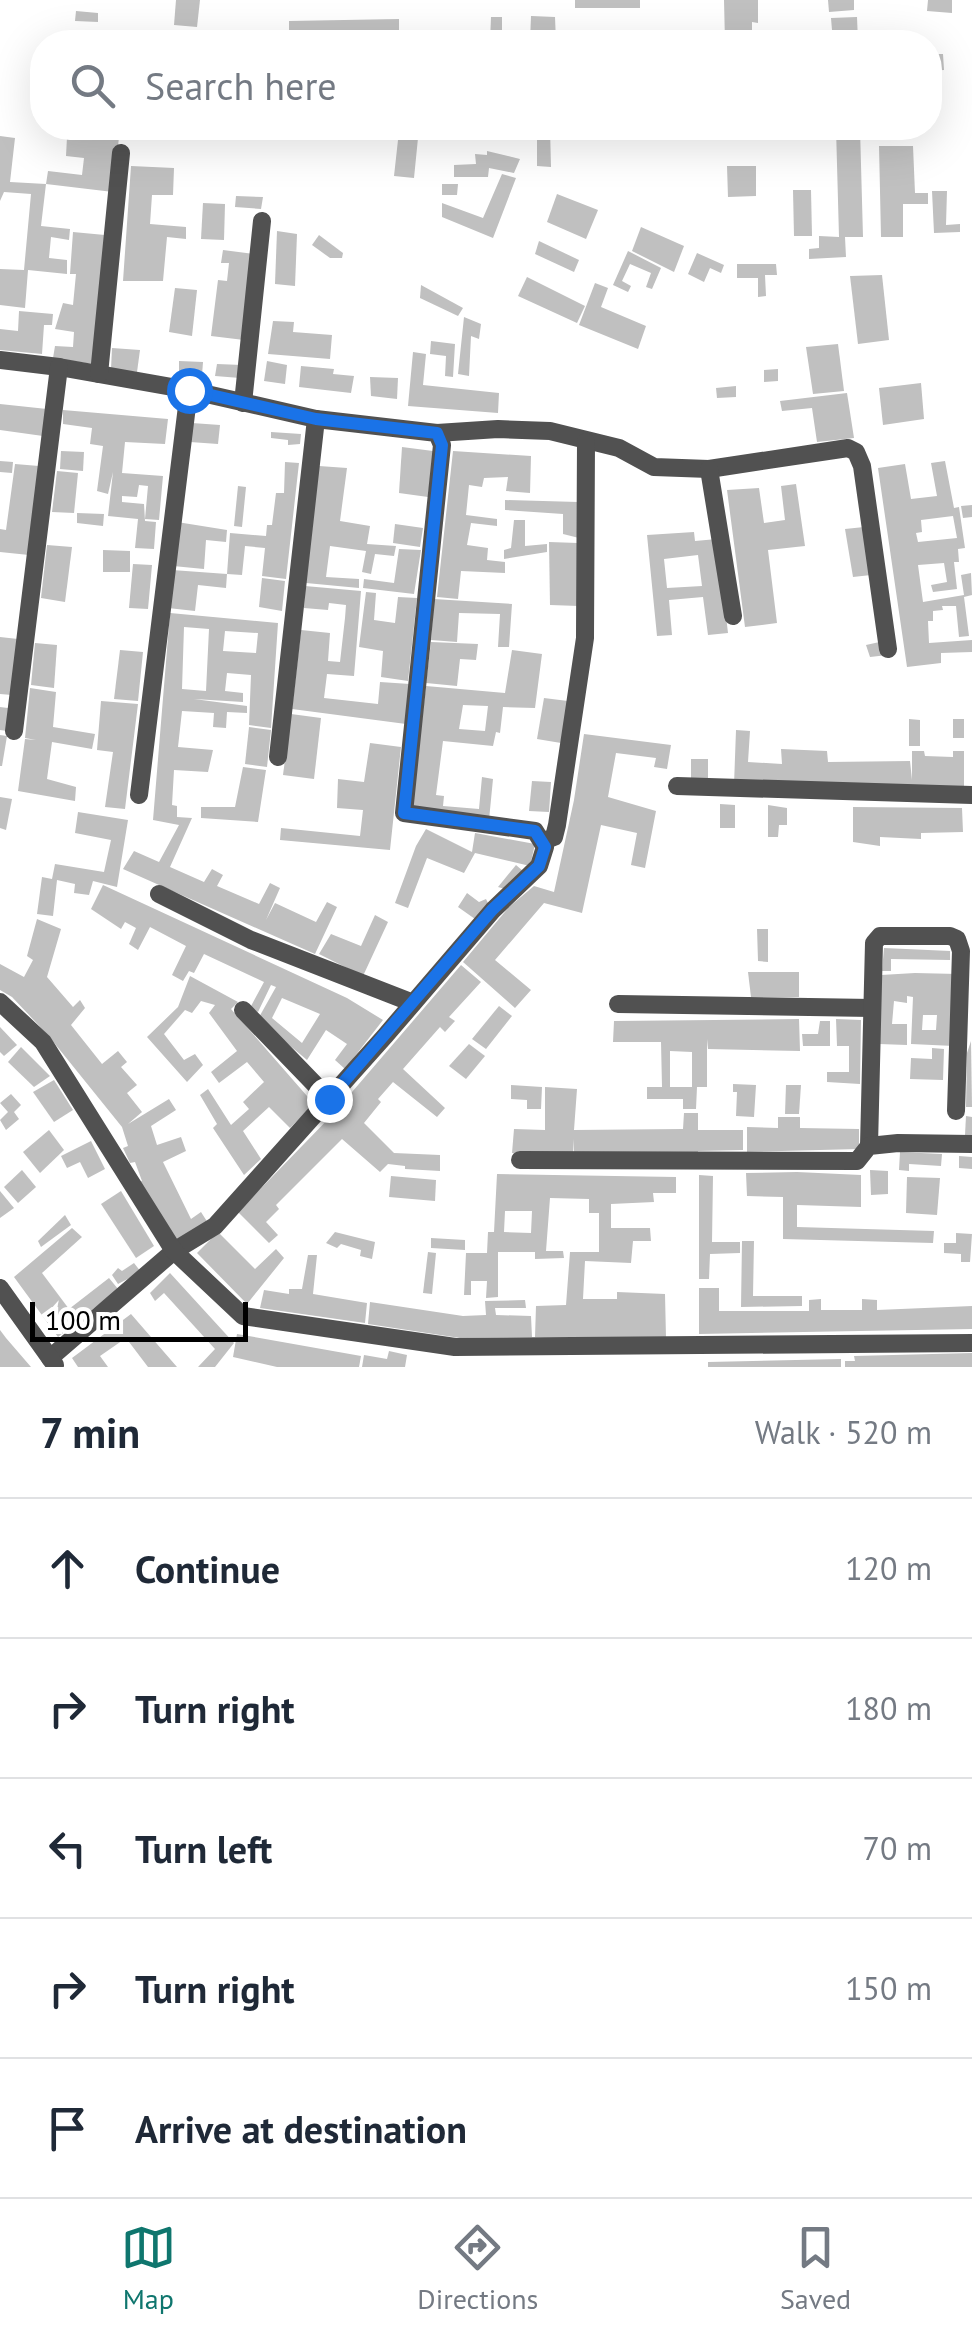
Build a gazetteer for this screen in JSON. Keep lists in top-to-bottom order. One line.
{"scale_bar":"100 m","page":{"search":"Search here","scale":"100 m","heading":["7 min","Walk · 520 m"],"list":[["Continue","120 m"],["Turn right","180 m"],["Turn left","70 m"],["Turn right","150 m"],"Arrive at destination"],"nav":["Map","Directions","Saved"]}}
